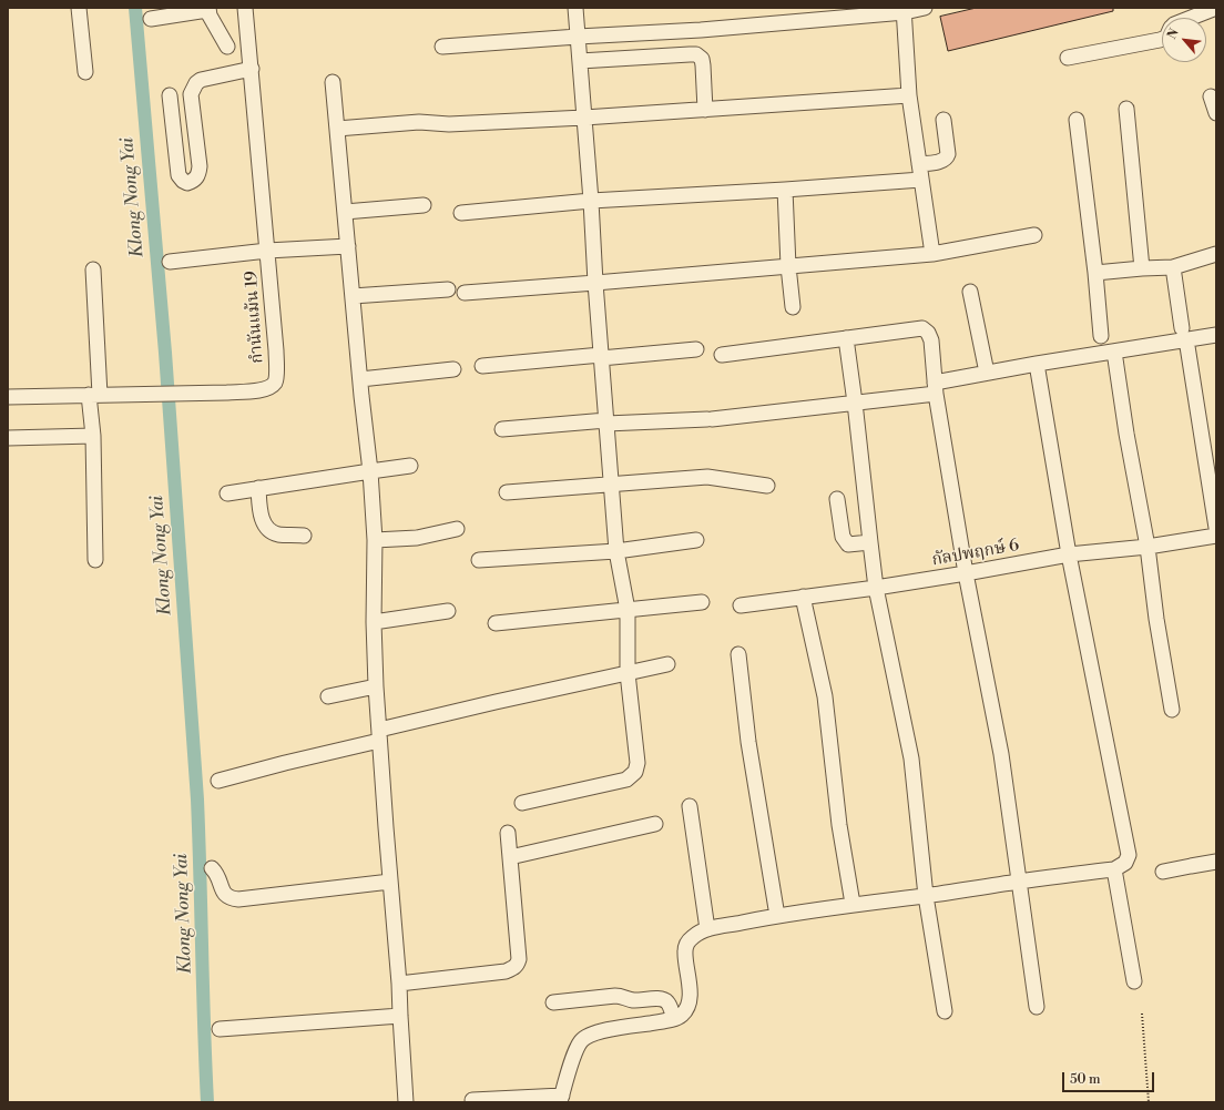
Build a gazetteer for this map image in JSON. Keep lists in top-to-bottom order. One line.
{"streets":{"street":["กำนันแม้น 19","กัลปพฤกษ์ 6"]},"water":["Klong Nong Yai"],"scale_bar":"50 m","north":"top left"}
